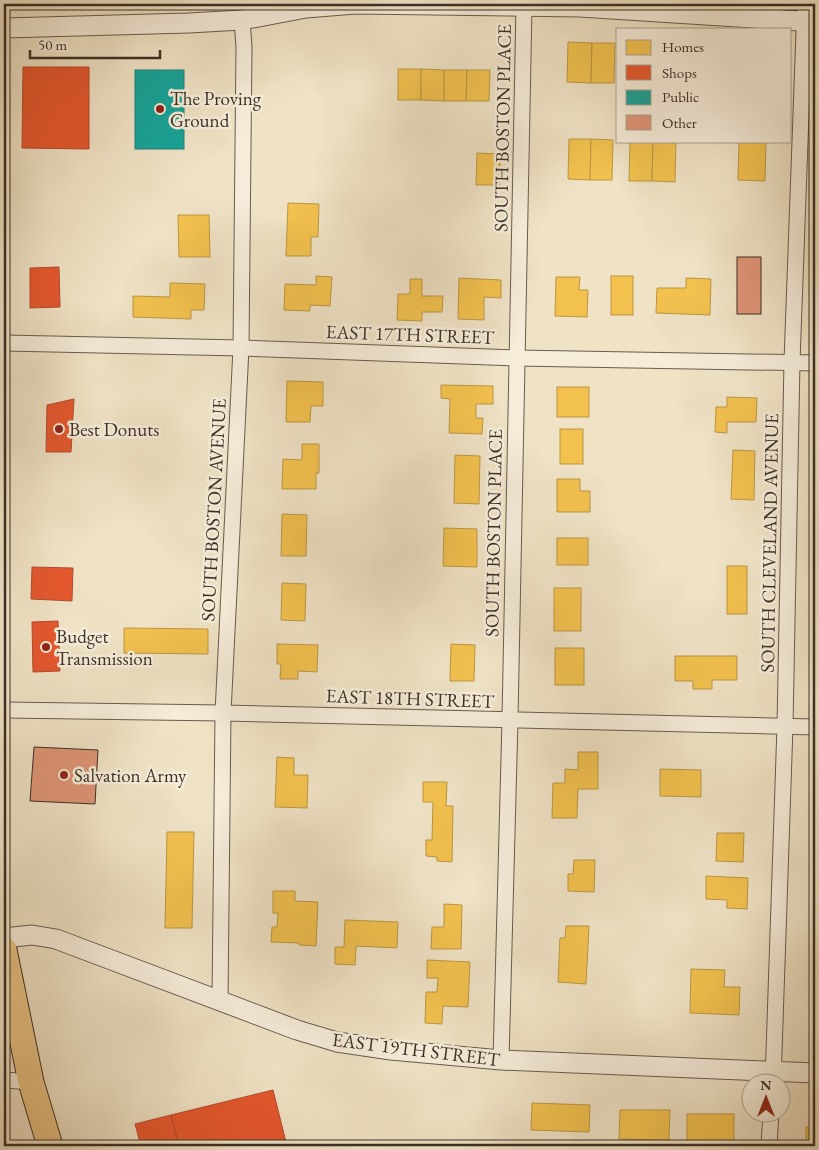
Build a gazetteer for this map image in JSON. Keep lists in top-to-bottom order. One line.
{"streets":{"street":["SOUTH BOSTON PLACE","EAST 17TH STREET","SOUTH BOSTON AVENUE","SOUTH CLEVELAND AVENUE","EAST 18TH STREET","EAST 19TH STREET"]},"crossings":[["SOUTH BOSTON PLACE","EAST 17TH STREET"],["SOUTH BOSTON PLACE","EAST 18TH STREET"],["SOUTH BOSTON PLACE","EAST 19TH STREET"],["EAST 17TH STREET","SOUTH BOSTON AVENUE"],["EAST 17TH STREET","SOUTH CLEVELAND AVENUE"],["SOUTH BOSTON AVENUE","EAST 18TH STREET"],["SOUTH BOSTON AVENUE","EAST 19TH STREET"],["SOUTH CLEVELAND AVENUE","EAST 18TH STREET"]],"places":["The Proving Ground","Best Donuts","Budget Transmission","Salvation Army"],"legend":["Homes","Shops","Public","Other"],"scale_bar":"50 m","north":"top"}
